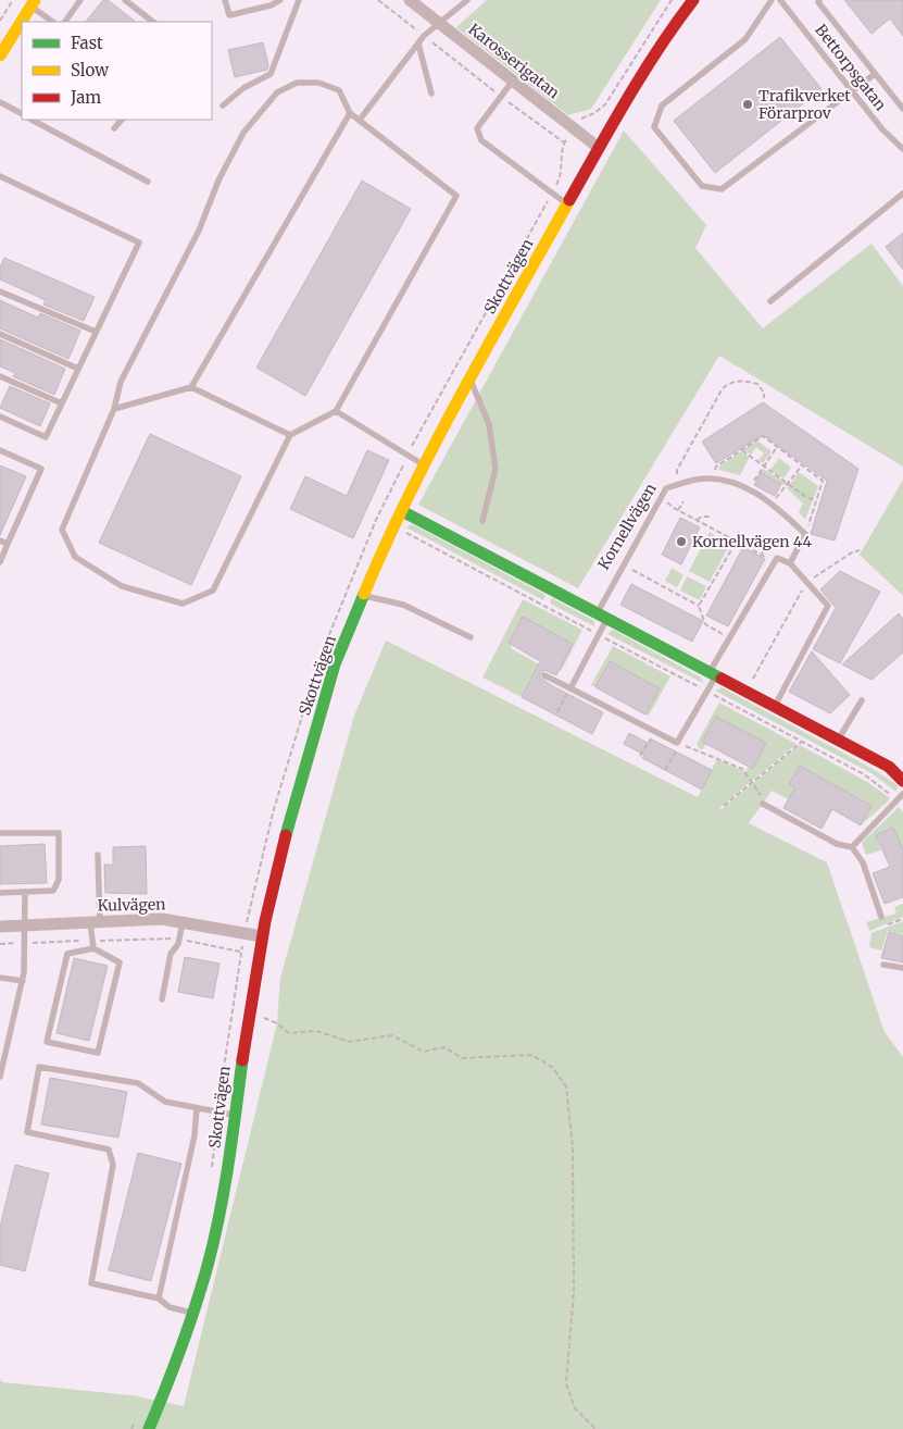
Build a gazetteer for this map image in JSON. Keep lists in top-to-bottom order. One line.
{"streets":{"street":["Karosserigatan","Skottvägen","Kulvägen"],"lane":["Bettorpsgatan","Kornellvägen"]},"crossings":[["Karosserigatan","Skottvägen"],["Skottvägen","Kulvägen"]],"places":["Trafikverket Förarprov","Kornellvägen 44"],"legend":["Fast","Slow","Jam"]}
